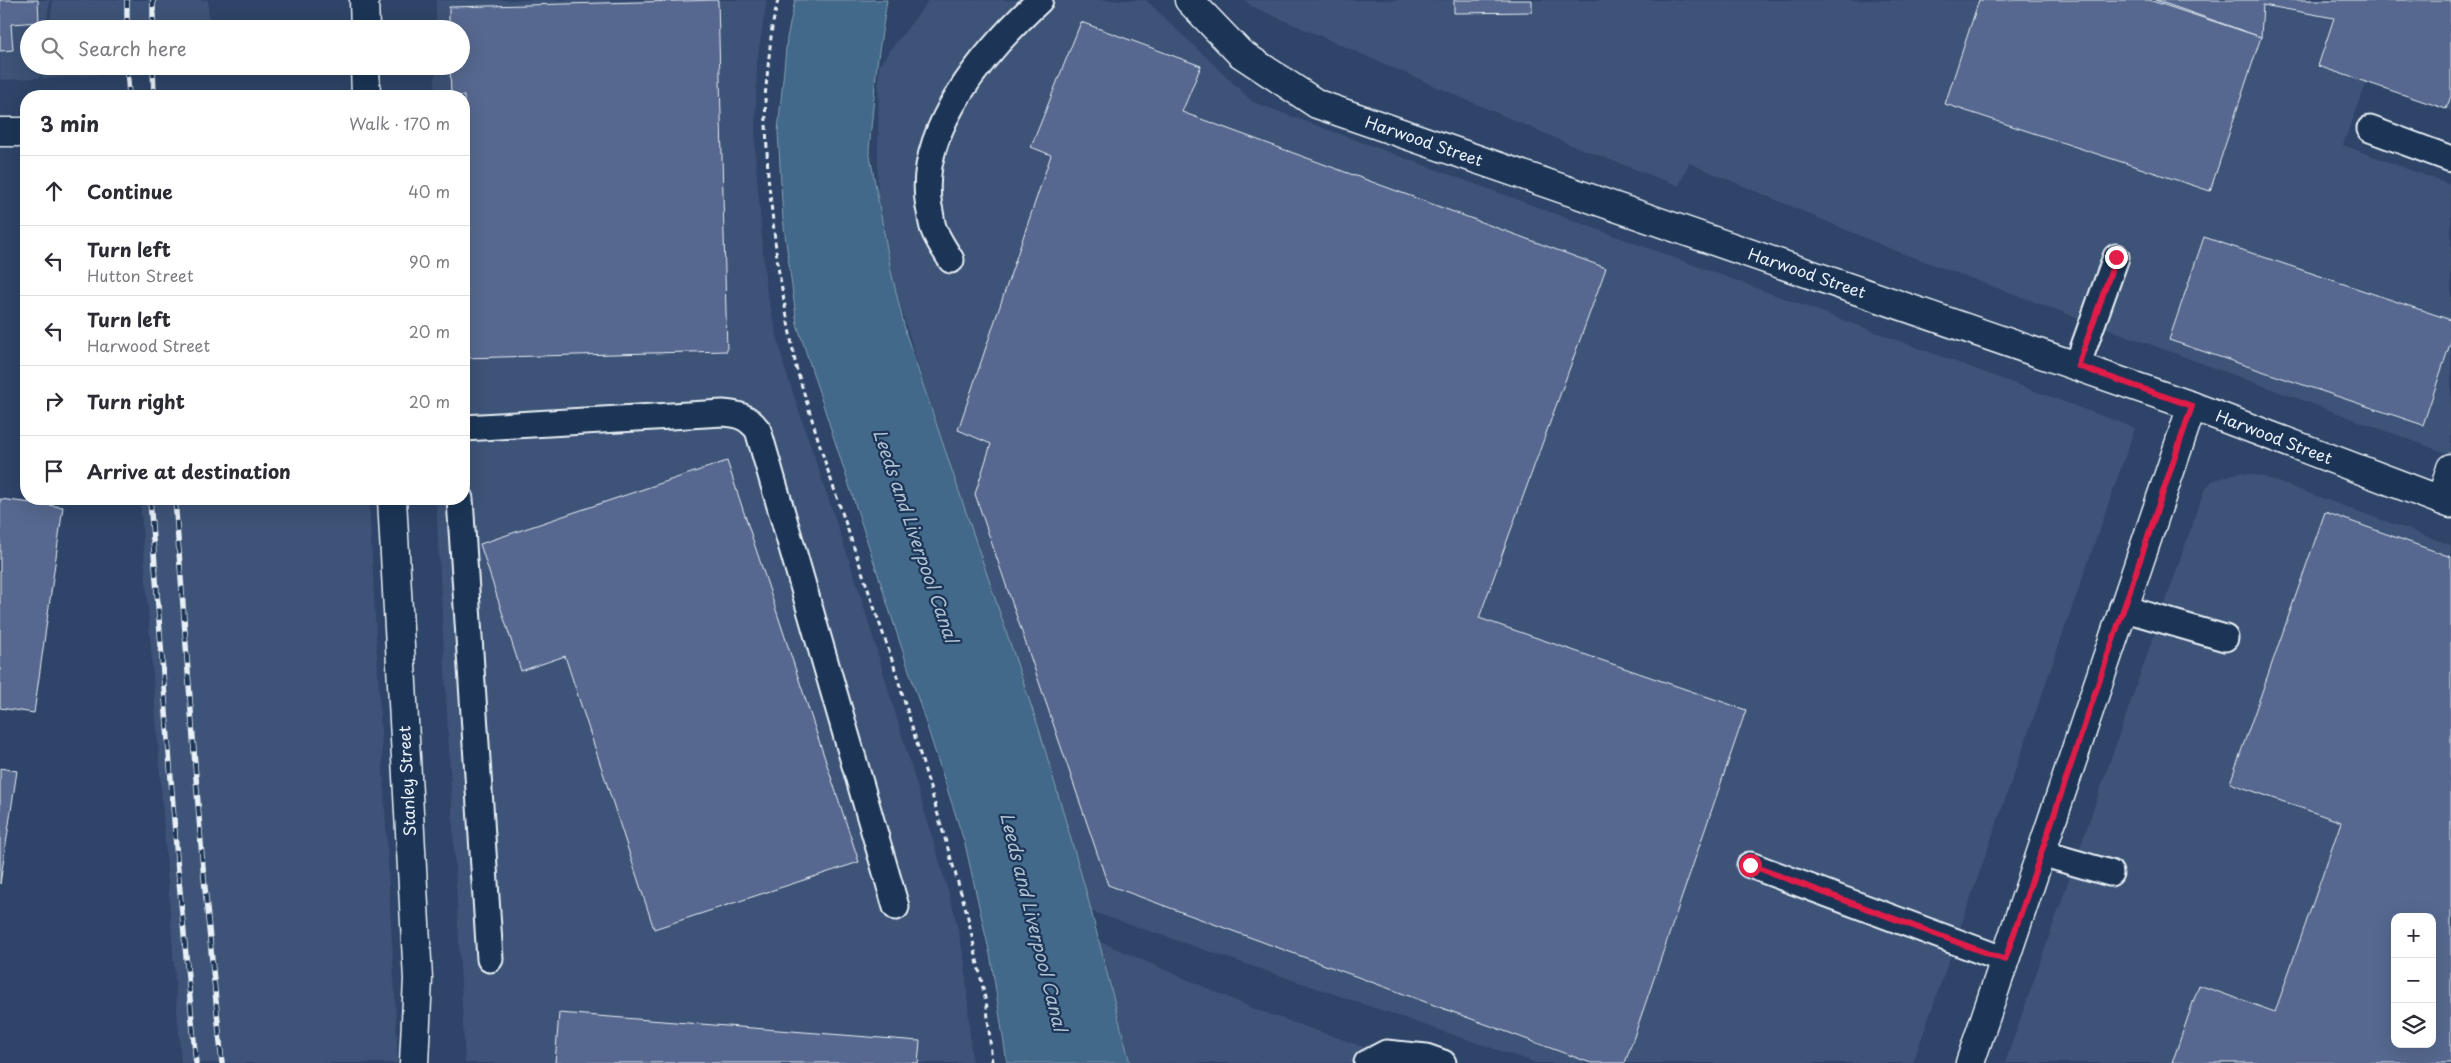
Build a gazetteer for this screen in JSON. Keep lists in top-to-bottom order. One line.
{"streets":{"street":["Harwood Street","Stanley Street"]},"water":["Leeds and Liverpool Canal"],"page":{"search":"Search here","heading":["3 min","Walk · 170 m"],"list":[["Continue","40 m"],["Turn left","Hutton Street","90 m"],["Turn left","Harwood Street","20 m"],["Turn right","20 m"],"Arrive at destination"],"map_buttons":["+","−"]}}
